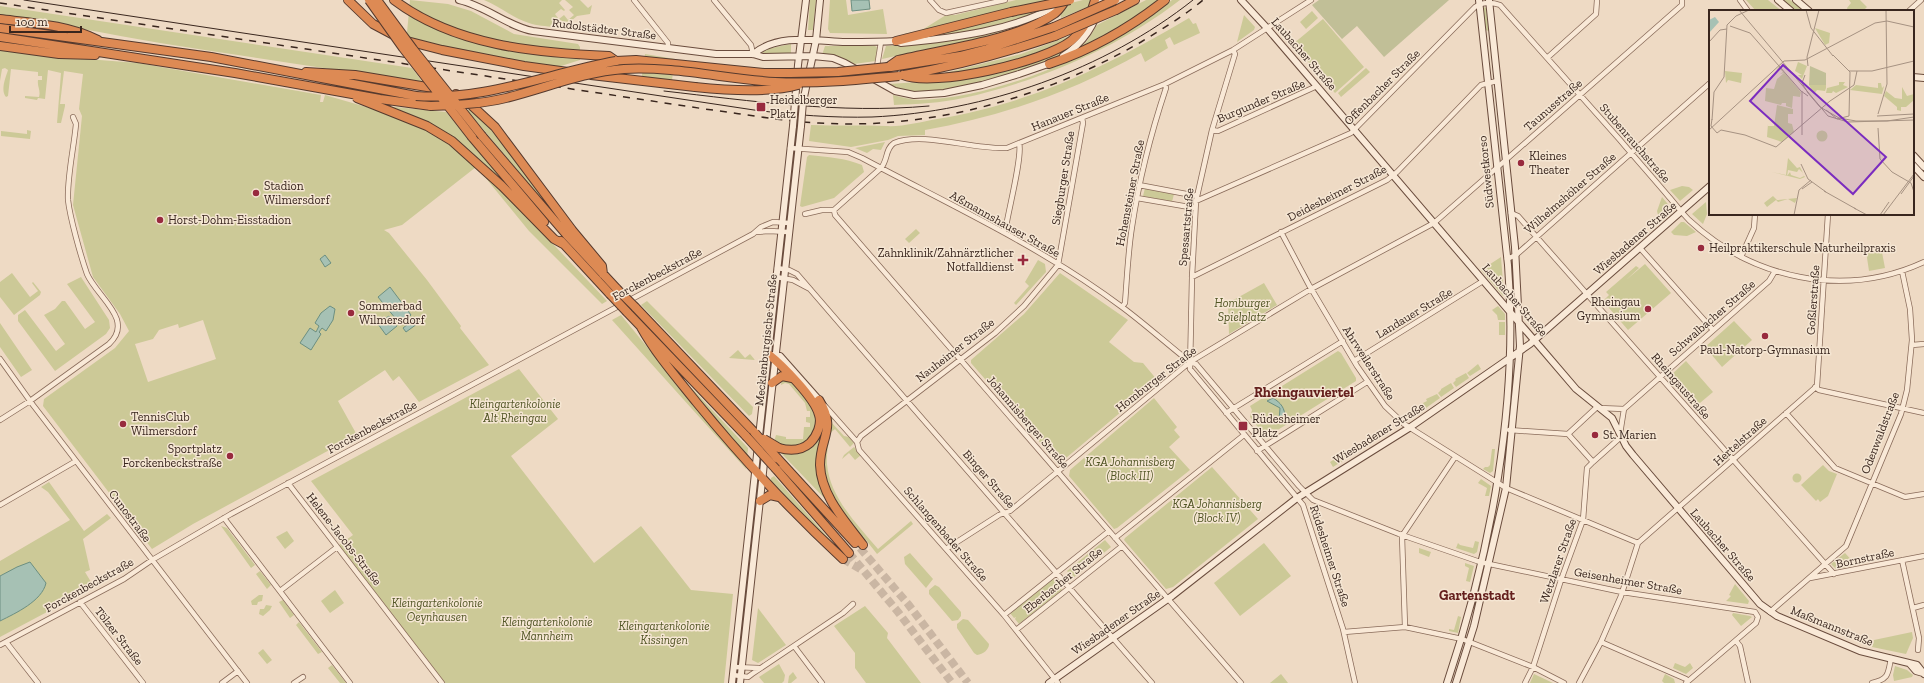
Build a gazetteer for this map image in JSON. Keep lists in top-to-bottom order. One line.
{"streets":{"street":["Rudolstädter Straße","Laubacher Straße","Offenbacher Straße","Burgunder Straße","Taunusstraße","Hanauer Straße","Stubenrauchstraße","Südwestkorso","Siegburger Straße","Hohensteiner Straße","Deidesheimer Straße","Wilhelmshöher Straße","Aßmannshauser Straße","Spessartstraße","Wiesbadener Straße","Forckenbeckstraße","Goßlerstraße","Landauer Straße","Schwalbacher Straße","Mecklenburgische Straße","Nauheimer Straße","Ahrweilerstraße","Homburger Straße","Rheingaustraße","Johannisberger Straße","Odenwaldstraße","Hertelstraße","Binger Straße","Cunostraße","Schlangenbader Straße","Helene-Jacobs-Straße","Rüdesheimer Straße","Bornstraße","Wetzlarer Straße","Eberbacher Straße","Geisenheimer Straße","Maßmannstraße","Tölzer Straße"]},"crossings":[["Rudolstädter Straße","Mecklenburgische Straße"],["Laubacher Straße","Offenbacher Straße"],["Laubacher Straße","Burgunder Straße"],["Laubacher Straße","Taunusstraße"],["Laubacher Straße","Hanauer Straße"],["Laubacher Straße","Südwestkorso"],["Laubacher Straße","Deidesheimer Straße"],["Laubacher Straße","Wiesbadener Straße"],["Laubacher Straße","Landauer Straße"],["Laubacher Straße","Homburger Straße"],["Laubacher Straße","Odenwaldstraße"],["Laubacher Straße","Hertelstraße"],["Laubacher Straße","Maßmannstraße"],["Offenbacher Straße","Südwestkorso"],["Offenbacher Straße","Spessartstraße"],["Burgunder Straße","Spessartstraße"],["Taunusstraße","Stubenrauchstraße"],["Taunusstraße","Südwestkorso"],["Taunusstraße","Homburger Straße"],["Hanauer Straße","Siegburger Straße"],["Hanauer Straße","Hohensteiner Straße"],["Hanauer Straße","Aßmannshauser Straße"],["Hanauer Straße","Spessartstraße"],["Stubenrauchstraße","Südwestkorso"],["Stubenrauchstraße","Wilhelmshöher Straße"],["Stubenrauchstraße","Wiesbadener Straße"],["Stubenrauchstraße","Goßlerstraße"],["Stubenrauchstraße","Schwalbacher Straße"],["Stubenrauchstraße","Odenwaldstraße"],["Südwestkorso","Deidesheimer Straße"],["Südwestkorso","Wilhelmshöher Straße"],["Südwestkorso","Wiesbadener Straße"],["Südwestkorso","Ahrweilerstraße"],["Südwestkorso","Rheingaustraße"],["Südwestkorso","Geisenheimer Straße"],["Siegburger Straße","Aßmannshauser Straße"],["Siegburger Straße","Nauheimer Straße"],["Hohensteiner Straße","Aßmannshauser Straße"],["Deidesheimer Straße","Spessartstraße"],["Deidesheimer Straße","Ahrweilerstraße"],["Wilhelmshöher Straße","Rheingaustraße"],["Aßmannshauser Straße","Spessartstraße"],["Aßmannshauser Straße","Mecklenburgische Straße"],["Aßmannshauser Straße","Nauheimer Straße"],["Aßmannshauser Straße","Homburger Straße"],["Aßmannshauser Straße","Rüdesheimer Straße"],["Spessartstraße","Homburger Straße"],["Spessartstraße","Rüdesheimer Straße"],["Wiesbadener Straße","Ahrweilerstraße"],["Wiesbadener Straße","Rheingaustraße"],["Wiesbadener Straße","Johannisberger Straße"],["Wiesbadener Straße","Binger Straße"],["Wiesbadener Straße","Schlangenbader Straße"],["Wiesbadener Straße","Rüdesheimer Straße"],["Forckenbeckstraße","Mecklenburgische Straße"],["Forckenbeckstraße","Cunostraße"],["Forckenbeckstraße","Helene-Jacobs-Straße"],["Forckenbeckstraße","Tölzer Straße"],["Goßlerstraße","Hertelstraße"],["Landauer Straße","Ahrweilerstraße"],["Schwalbacher Straße","Rheingaustraße"],["Mecklenburgische Straße","Binger Straße"],["Nauheimer Straße","Johannisberger Straße"],["Nauheimer Straße","Binger Straße"],["Nauheimer Straße","Schlangenbader Straße"],["Ahrweilerstraße","Homburger Straße"],["Homburger Straße","Johannisberger Straße"],["Homburger Straße","Binger Straße"],["Homburger Straße","Schlangenbader Straße"],["Homburger Straße","Rüdesheimer Straße"],["Rheingaustraße","Odenwaldstraße"],["Rheingaustraße","Hertelstraße"],["Rheingaustraße","Bornstraße"],["Johannisberger Straße","Eberbacher Straße"],["Odenwaldstraße","Bornstraße"],["Odenwaldstraße","Maßmannstraße"],["Binger Straße","Eberbacher Straße"],["Schlangenbader Straße","Eberbacher Straße"],["Wetzlarer Straße","Geisenheimer Straße"]],"districts":["Rheingauviertel","Gartenstadt"],"parks":["Homburger Spielplatz","Kleingartenkolonie Alt Rheingau","KGA Johannisberg (Block III)","KGA Johannisberg (Block IV)","Kleingartenkolonie Oeynhausen","Kleingartenkolonie Mannheim","Kleingartenkolonie Kissingen"],"places":{"transit":["Heidelberger Platz","Rüdesheimer Platz"],"other":["Kleines Theater","Stadion Wilmersdorf","Horst-Dohm-Eisstadion","Heilpraktikerschule Naturheilpraxis","Rheingau Gymnasium","Sommerbad Wilmersdorf","Paul-Natorp-Gymnasium","TennisClub Wilmersdorf","St. Marien","Sportplatz Forckenbeckstraße"],"health":["Zahnklinik/Zahnärztlicher Notfalldienst"]},"scale_bar":"100 m"}
